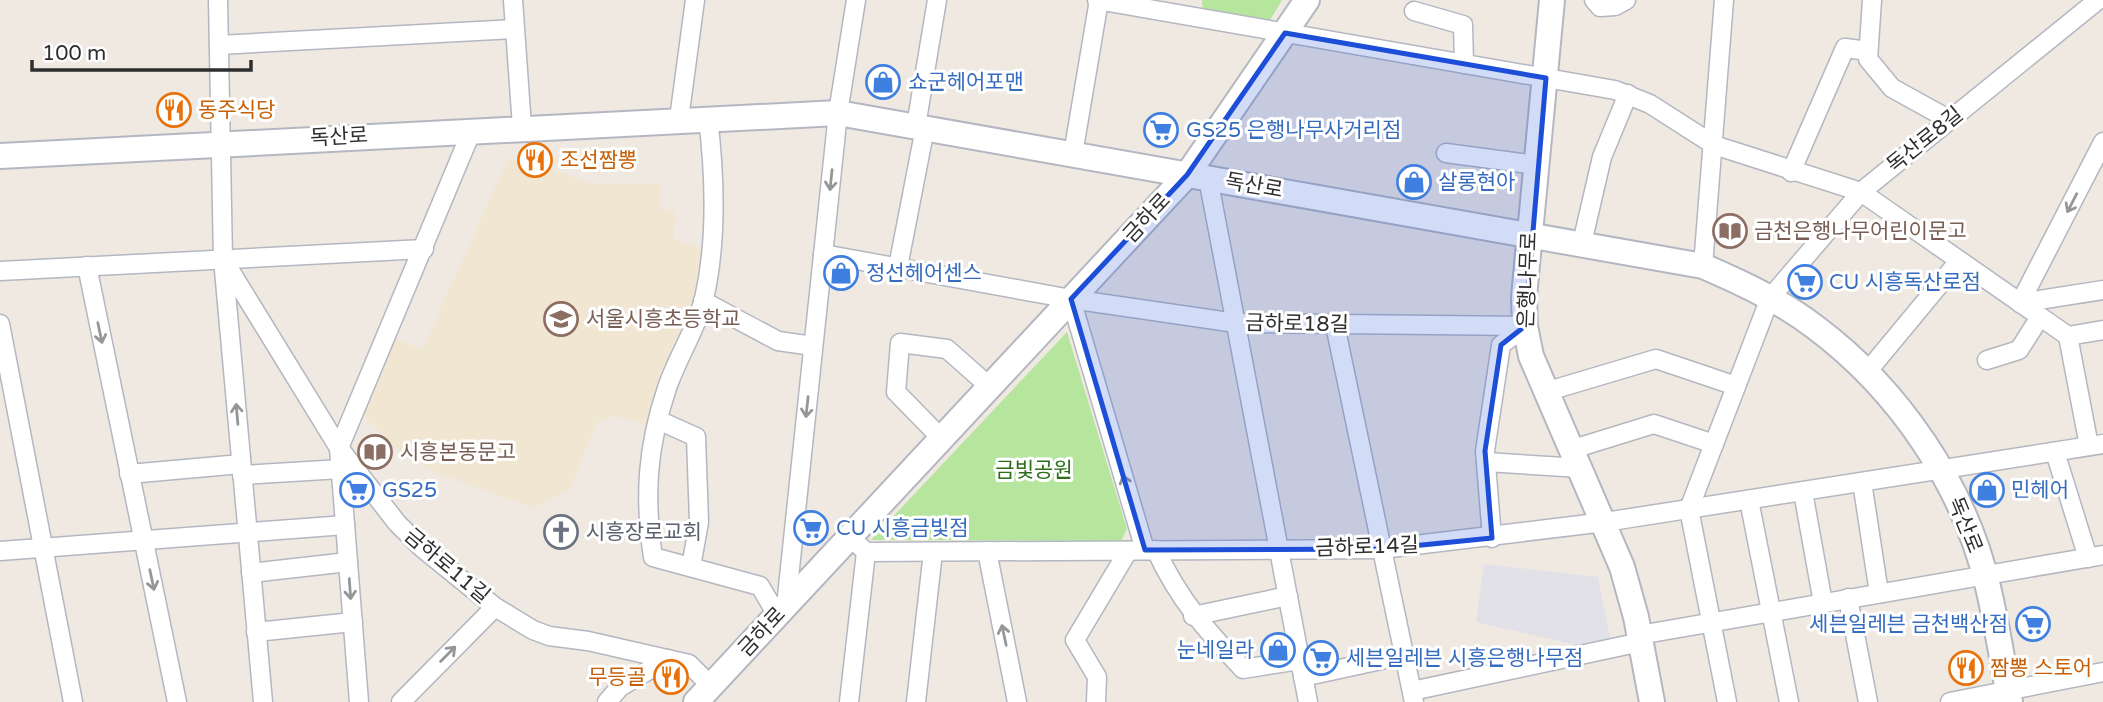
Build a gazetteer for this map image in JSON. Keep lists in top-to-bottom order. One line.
{"streets":{"main road":["독산로","금하로","은행나무로"],"street":["독산로8길","금하로18길","금하로14길","금하로11길"]},"crossings":[["독산로","독산로8길"],["독산로","금하로"],["독산로","은행나무로"],["독산로","금하로14길"],["독산로8길","금하로14길"],["금하로","금하로18길"],["금하로","금하로14길"],["금하로","금하로11길"],["은행나무로","금하로18길"],["은행나무로","금하로14길"]],"parks":["금빛공원"],"places":{"shop":["쇼군헤어포맨","살롱현아","정선헤어센스","민헤어","눈네일라"],"restaurant":["동주식당","조선짬뽕","짬뽕 스토어","무등골"],"supermarket":["GS25 은행나무사거리점","CU 시흥독산로점","GS25","CU 시흥금빛점","세븐일레븐 금천백산점","세븐일레븐 시흥은행나무점"],"library":["금천은행나무어린이문고","시흥본동문고"],"school or university":["서울시흥초등학교"],"church":["시흥장로교회"]},"scale_bar":"100 m"}
